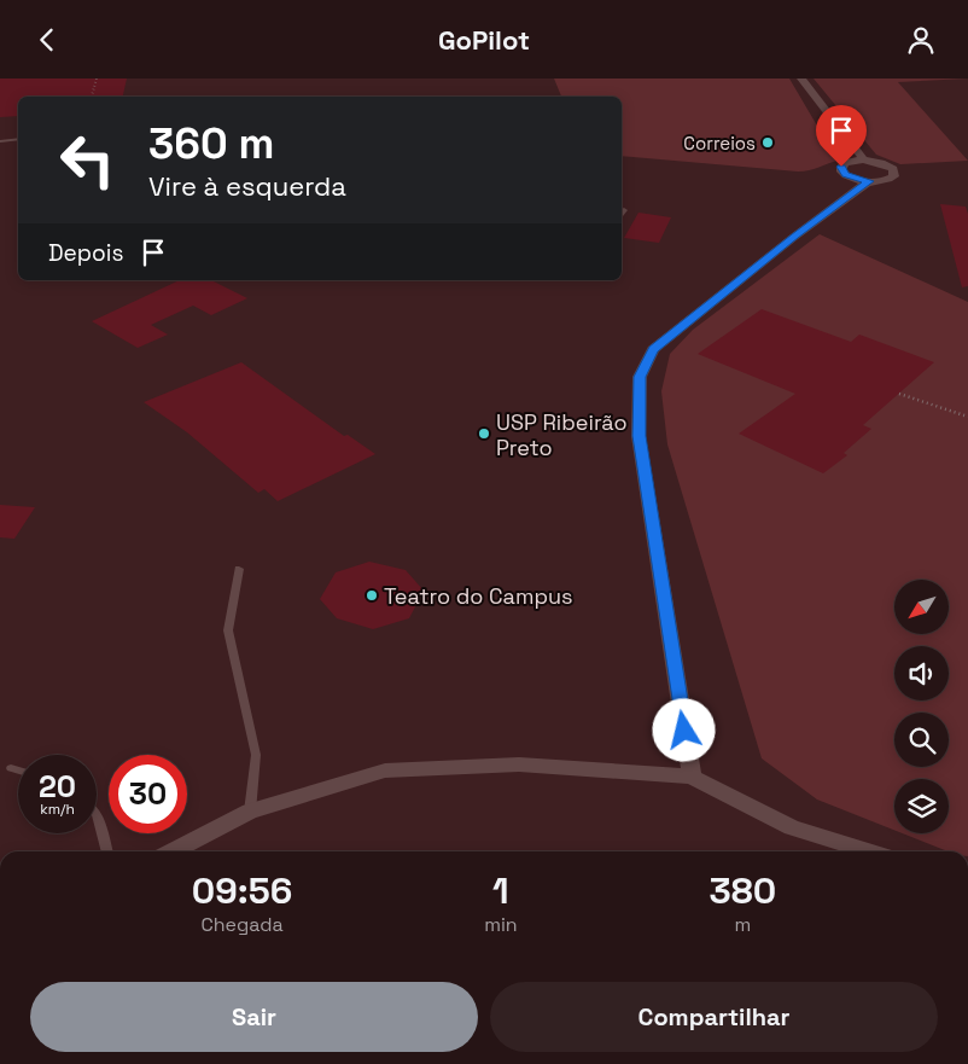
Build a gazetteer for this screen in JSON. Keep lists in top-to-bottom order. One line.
{"places":["Correios","USP Ribeirão Preto","Teatro do Campus"],"north":"bottom left","page":{"header":"GoPilot","turn":["360 m","Vire à esquerda"],"then":"Depois","speed":"20 km/h","limit":"30","eta":["09:56","Chegada","1","min","380","m"],"buttons":["Sair","Compartilhar"]}}
